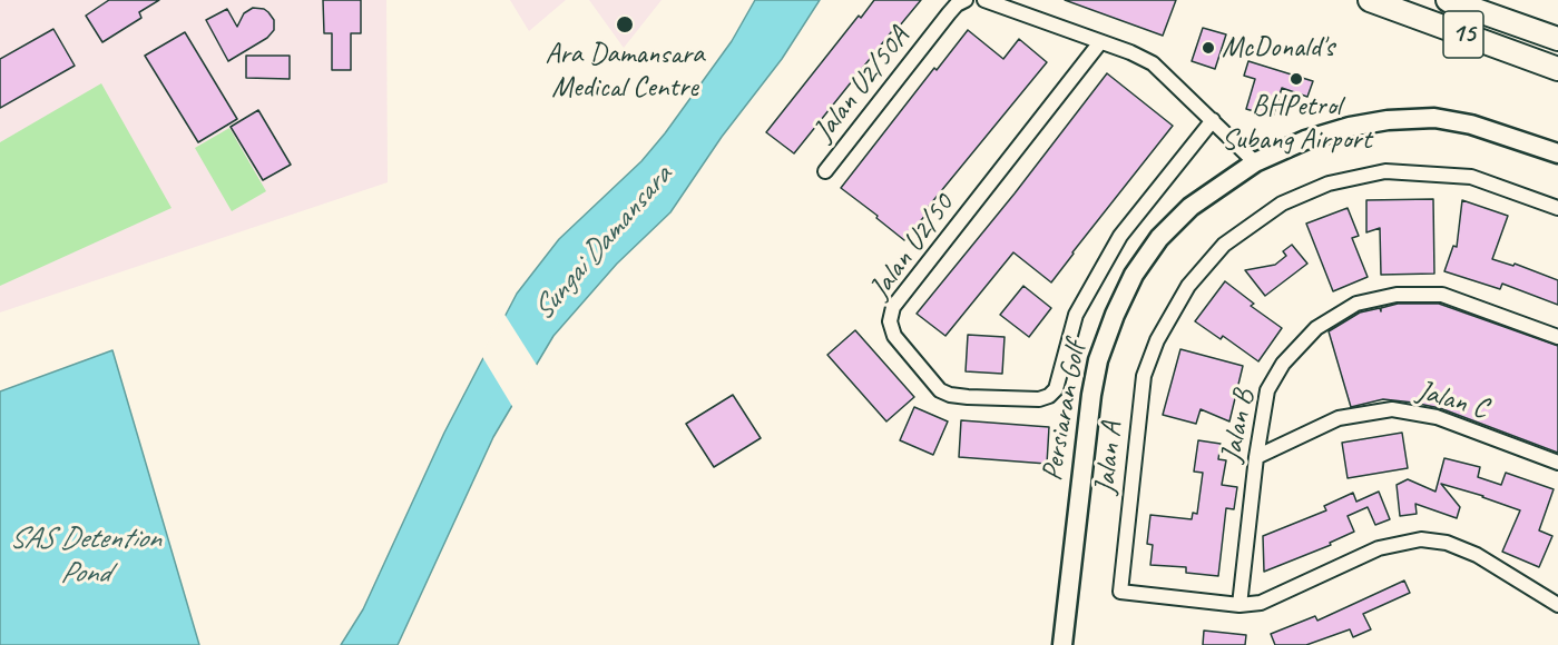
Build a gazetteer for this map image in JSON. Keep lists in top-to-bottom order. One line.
{"streets":{"main road":["15"],"street":["Jalan U2/50A","Jalan U2/50","Jalan C","Persiaran Golf","Jalan B","Jalan A"]},"crossings":[["Jalan C","Jalan B"],["Jalan B","Jalan A"]],"water":["Sungai Damansara","SAS Detention Pond"],"places":["Ara Damansara Medical Centre","McDonald's","BHPetrol Subang Airport"]}
